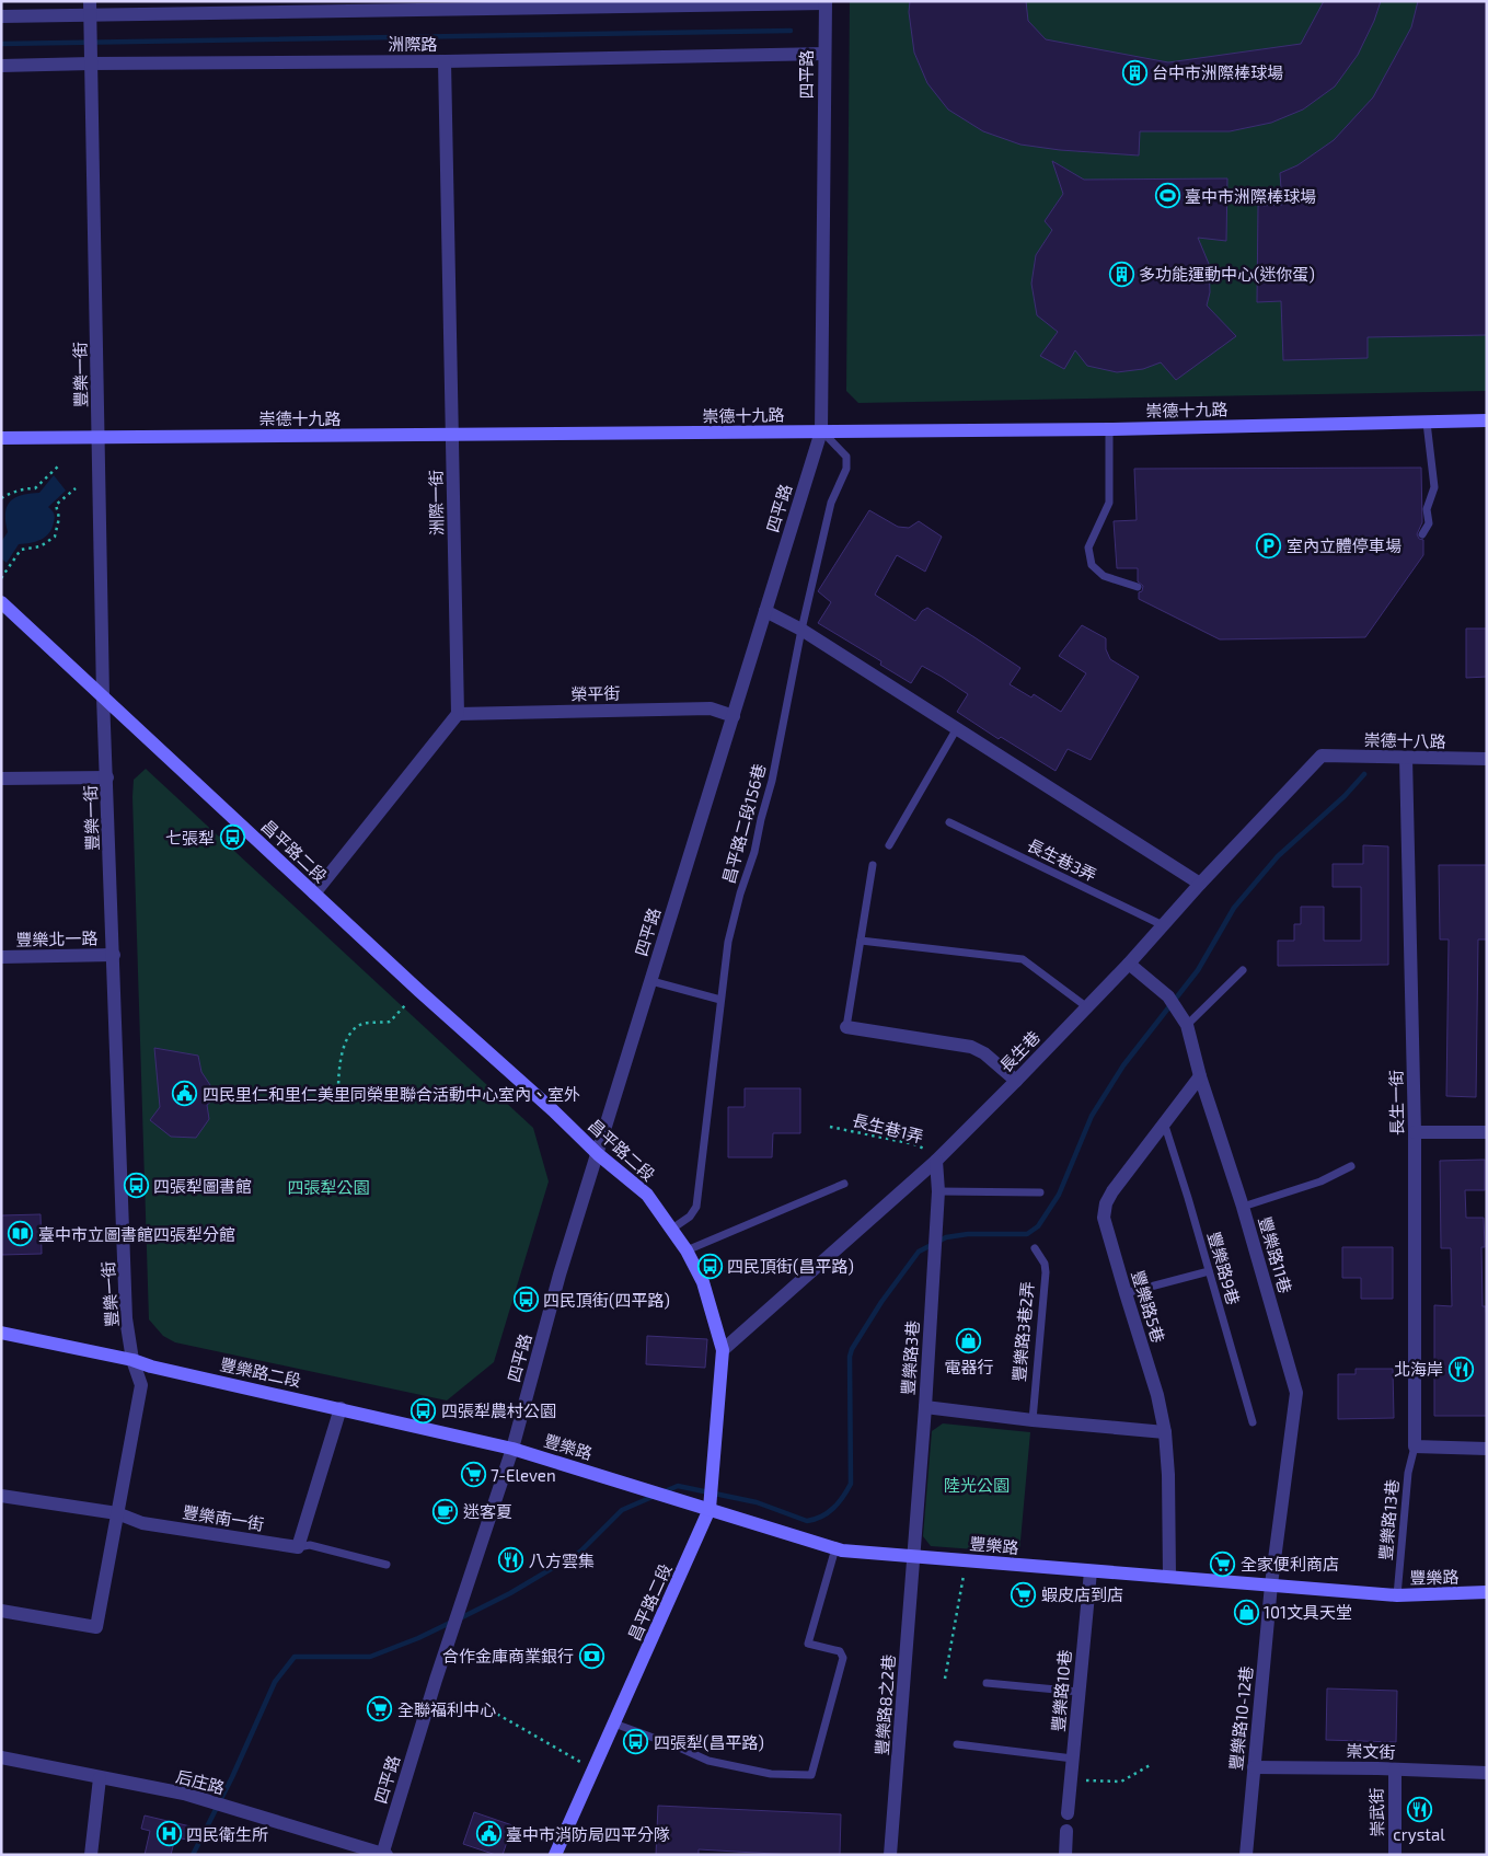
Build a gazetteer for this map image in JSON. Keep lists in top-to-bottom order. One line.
{"streets":{"street":["洲際路","四平路","豐樂一街","崇德十九路","洲際一街","榮平街","崇德十八路","昌平路二段","豐樂北一路","長生巷","長生一街","豐樂路11巷","豐樂路5巷","豐樂路3巷","豐樂路二段","豐樂路","豐樂南一街","豐樂路10巷","豐樂路8之2巷","豐樂路10-12巷","崇文街","后庄路","崇武街"],"lane":["昌平路二段156巷","長生巷3弄","豐樂路9巷","豐樂路3巷2弄","豐樂路13巷"],"path":["長生巷1弄"]},"crossings":[["洲際路","四平路"],["洲際路","豐樂一街"],["洲際路","洲際一街"],["四平路","崇德十九路"],["四平路","榮平街"],["四平路","昌平路二段156巷"],["四平路","昌平路二段"],["四平路","豐樂路二段"],["四平路","豐樂路"],["四平路","后庄路"],["豐樂一街","崇德十九路"],["豐樂一街","昌平路二段"],["豐樂一街","豐樂北一路"],["豐樂一街","豐樂路二段"],["豐樂一街","豐樂南一街"],["崇德十九路","洲際一街"],["崇德十九路","昌平路二段156巷"],["洲際一街","榮平街"],["崇德十八路","長生巷"],["崇德十八路","長生一街"],["昌平路二段156巷","昌平路二段"],["昌平路二段","長生巷"],["昌平路二段","豐樂路"],["長生巷3弄","長生巷"],["長生巷","長生巷1弄"],["長生巷","豐樂路11巷"],["長生巷","豐樂路3巷"],["長生一街","豐樂路13巷"],["長生巷1弄","豐樂路3巷"],["豐樂路11巷","豐樂路5巷"],["豐樂路11巷","豐樂路"],["豐樂路11巷","豐樂路10-12巷"],["豐樂路9巷","豐樂路5巷"],["豐樂路5巷","豐樂路"],["豐樂路3巷","豐樂路"],["豐樂路3巷","豐樂路8之2巷"],["豐樂路二段","豐樂路"],["豐樂路","豐樂路13巷"],["豐樂路","豐樂路10巷"],["豐樂路","豐樂路8之2巷"],["豐樂路","豐樂路10-12巷"],["豐樂路10-12巷","崇文街"],["崇文街","崇武街"]],"parks":["四張犁公園","陸光公園"],"places":{"building":["台中市洲際棒球場","多功能運動中心(迷你蛋)"],"sports":["臺中市洲際棒球場"],"parking":["室內立體停車場"],"bus stop":["七張犁","四張犁圖書館","四民頂街(昌平路)","四民頂街(四平路)","四張犁農村公園","四張犁(昌平路)"],"public building":["四民里仁和里仁美里同榮里聯合活動中心室內、室外","臺中市消防局四平分隊"],"library":["臺中市立圖書館四張犁分館"],"shop":["電器行","101文具天堂"],"restaurant":["北海岸","八方雲集","crystal"],"supermarket":["7-Eleven","全家便利商店","蝦皮店到店","全聯福利中心"],"cafe":["迷客夏"],"bank":["合作金庫商業銀行"],"hospital":["四民衛生所"]}}
